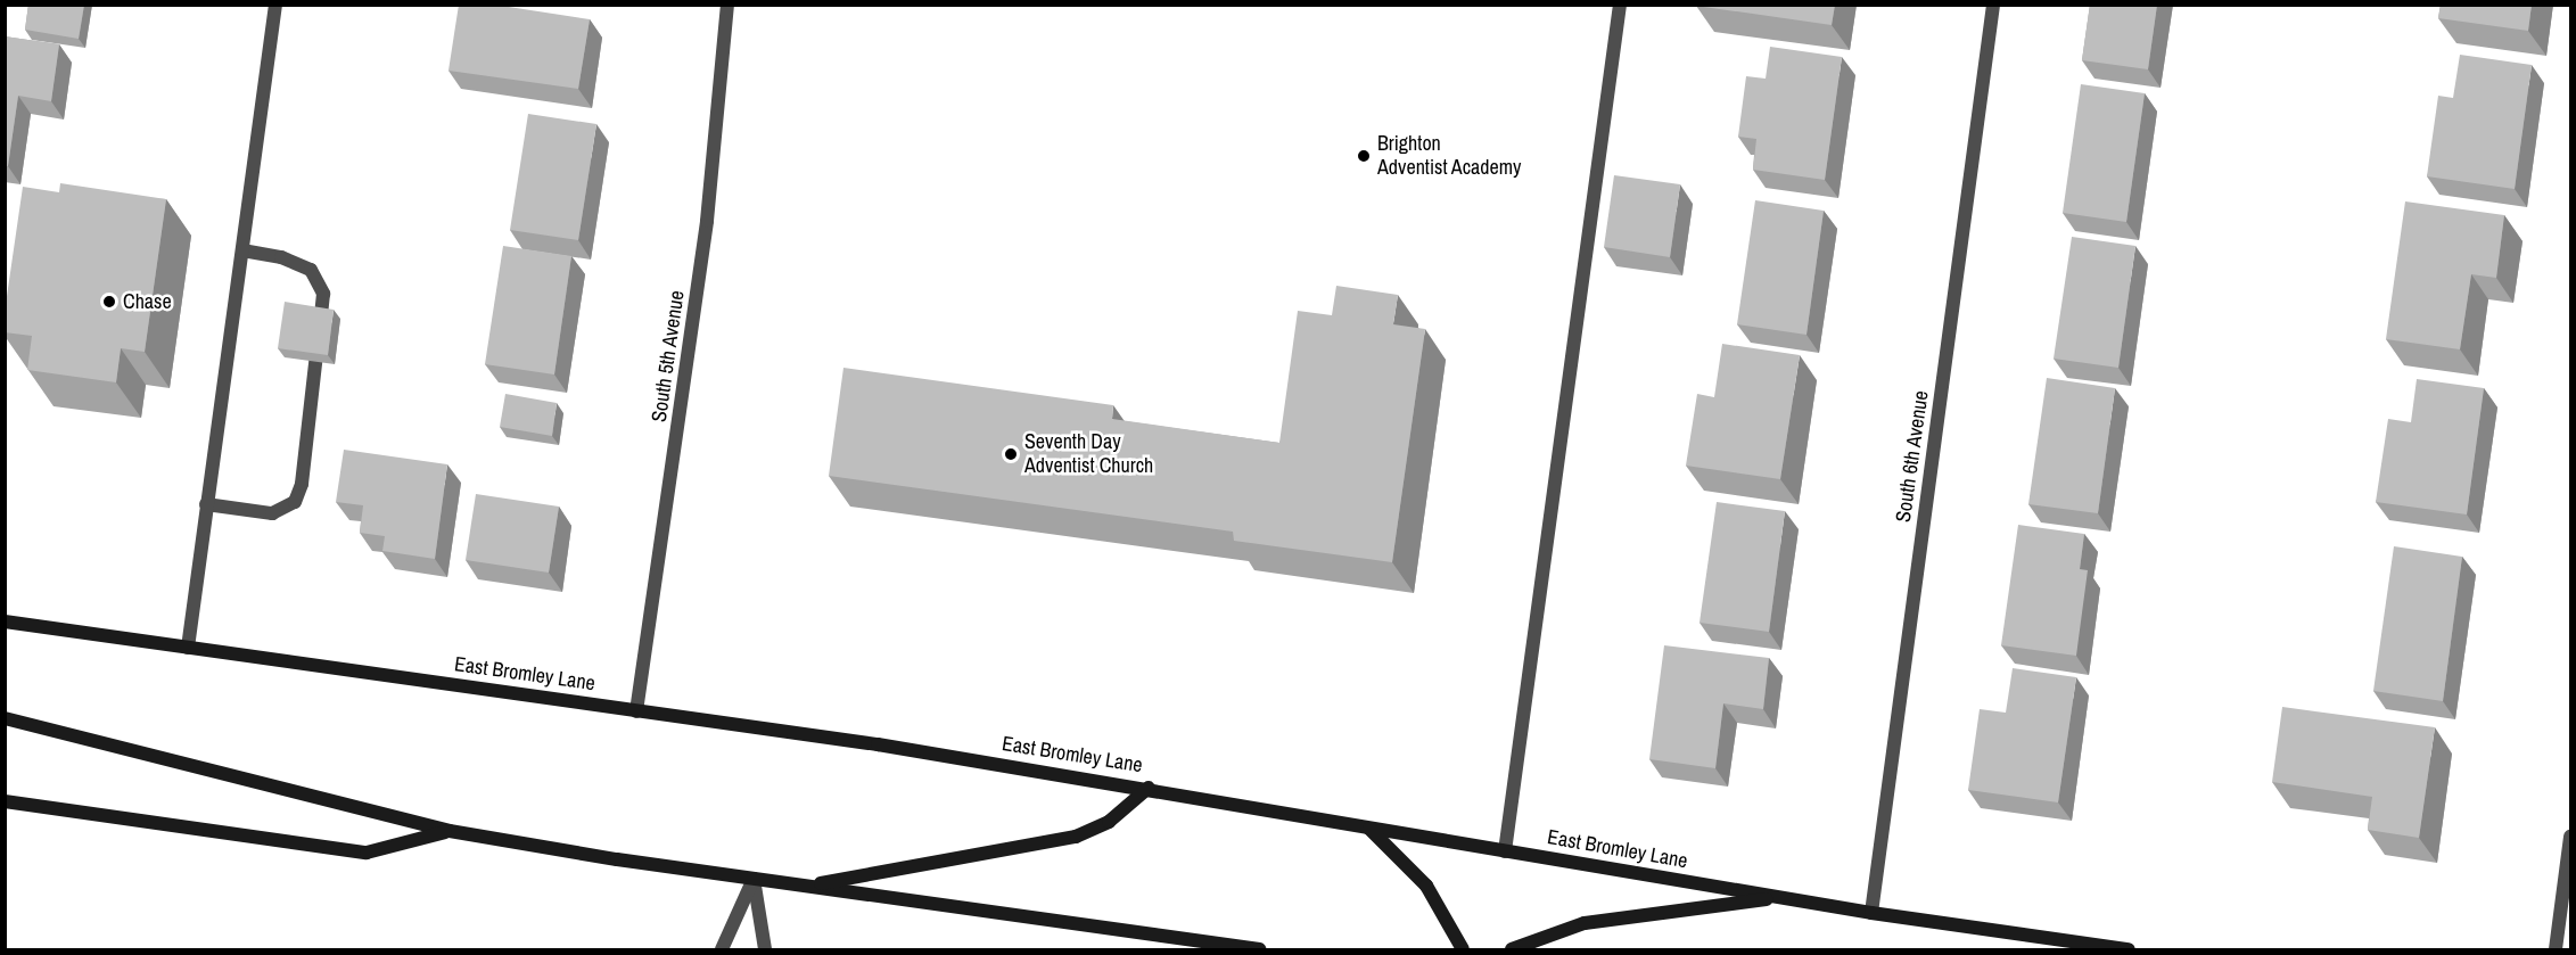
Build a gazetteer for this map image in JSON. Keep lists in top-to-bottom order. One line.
{"streets":{"main road":["East Bromley Lane"],"street":["South 5th Avenue","South 6th Avenue"]},"crossings":[["South 5th Avenue","East Bromley Lane"],["South 6th Avenue","East Bromley Lane"]],"places":["Brighton Adventist Academy","Chase","Seventh Day Adventist Church"]}
